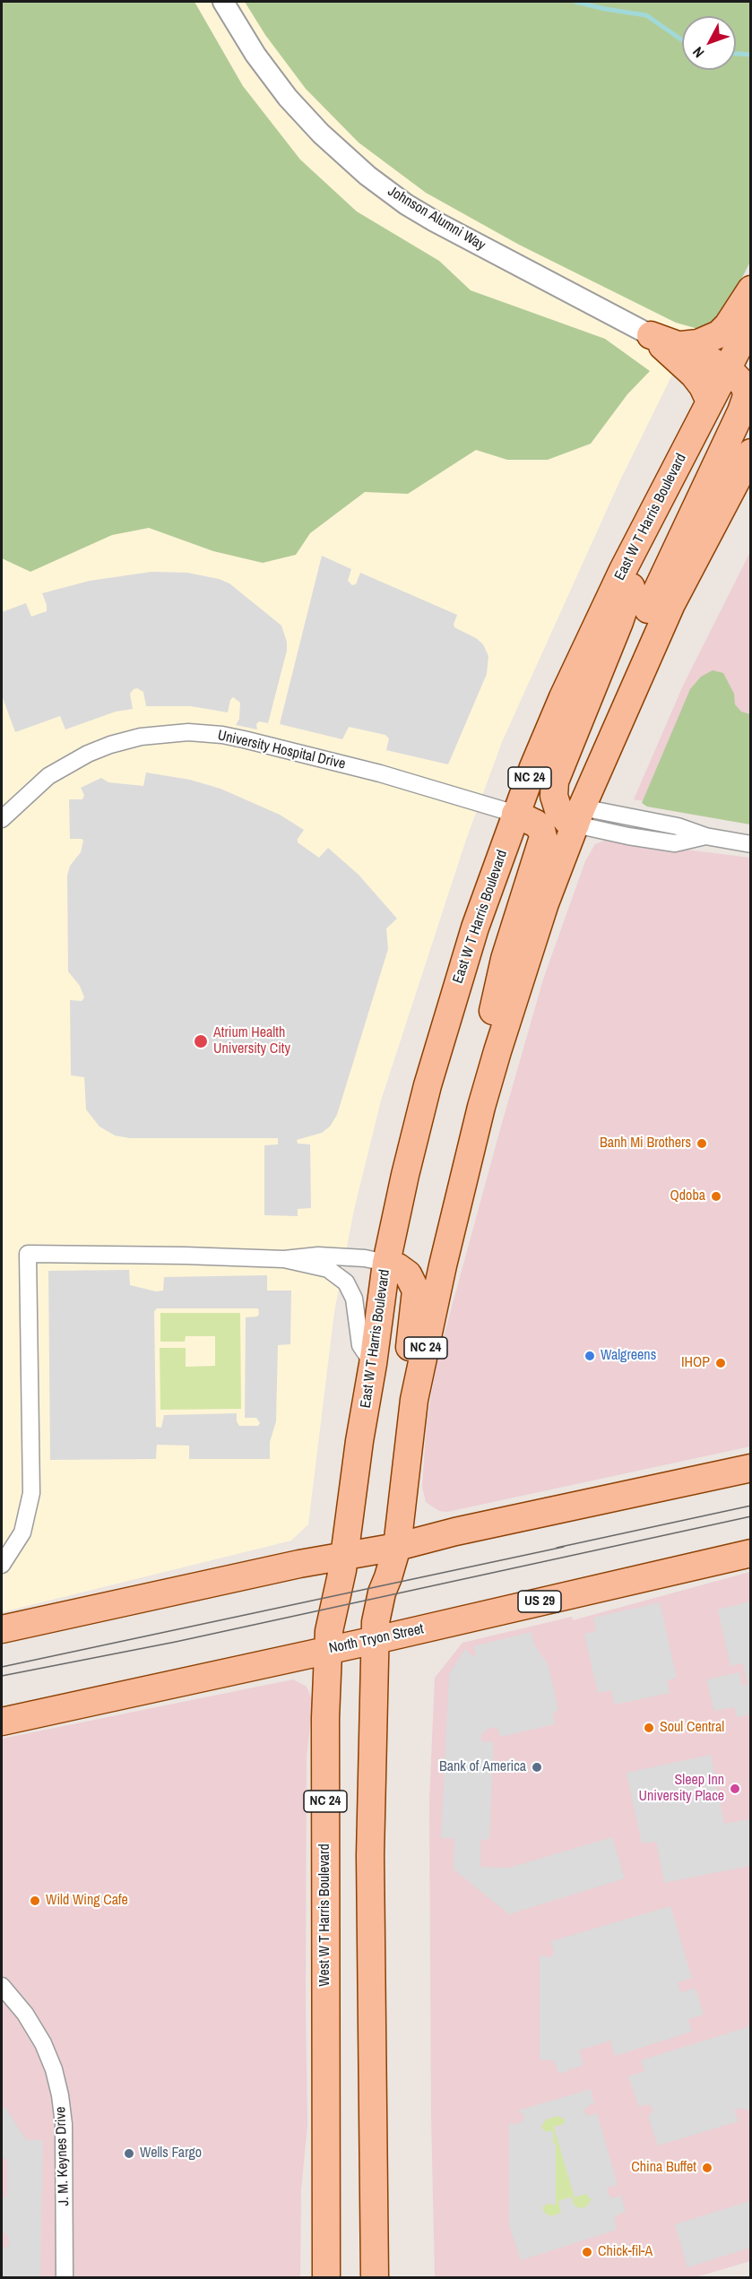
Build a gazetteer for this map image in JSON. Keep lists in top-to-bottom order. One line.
{"streets":{"main road":["East W T Harris Boulevard","NC 24","US 29","North Tryon Street","West W T Harris Boulevard"],"street":["Johnson Alumni Way","University Hospital Drive","J. M. Keynes Drive"]},"crossings":[["East W T Harris Boulevard","University Hospital Drive"],["East W T Harris Boulevard","West W T Harris Boulevard"],["NC 24","North Tryon Street"],["North Tryon Street","West W T Harris Boulevard"]],"places":["Atrium Health University City","Banh Mi Brothers","Qdoba","Walgreens","IHOP","Soul Central","Bank of America","Sleep Inn University Place","Wild Wing Cafe","Wells Fargo","China Buffet","Chick-fil-A"],"north":"bottom left"}
